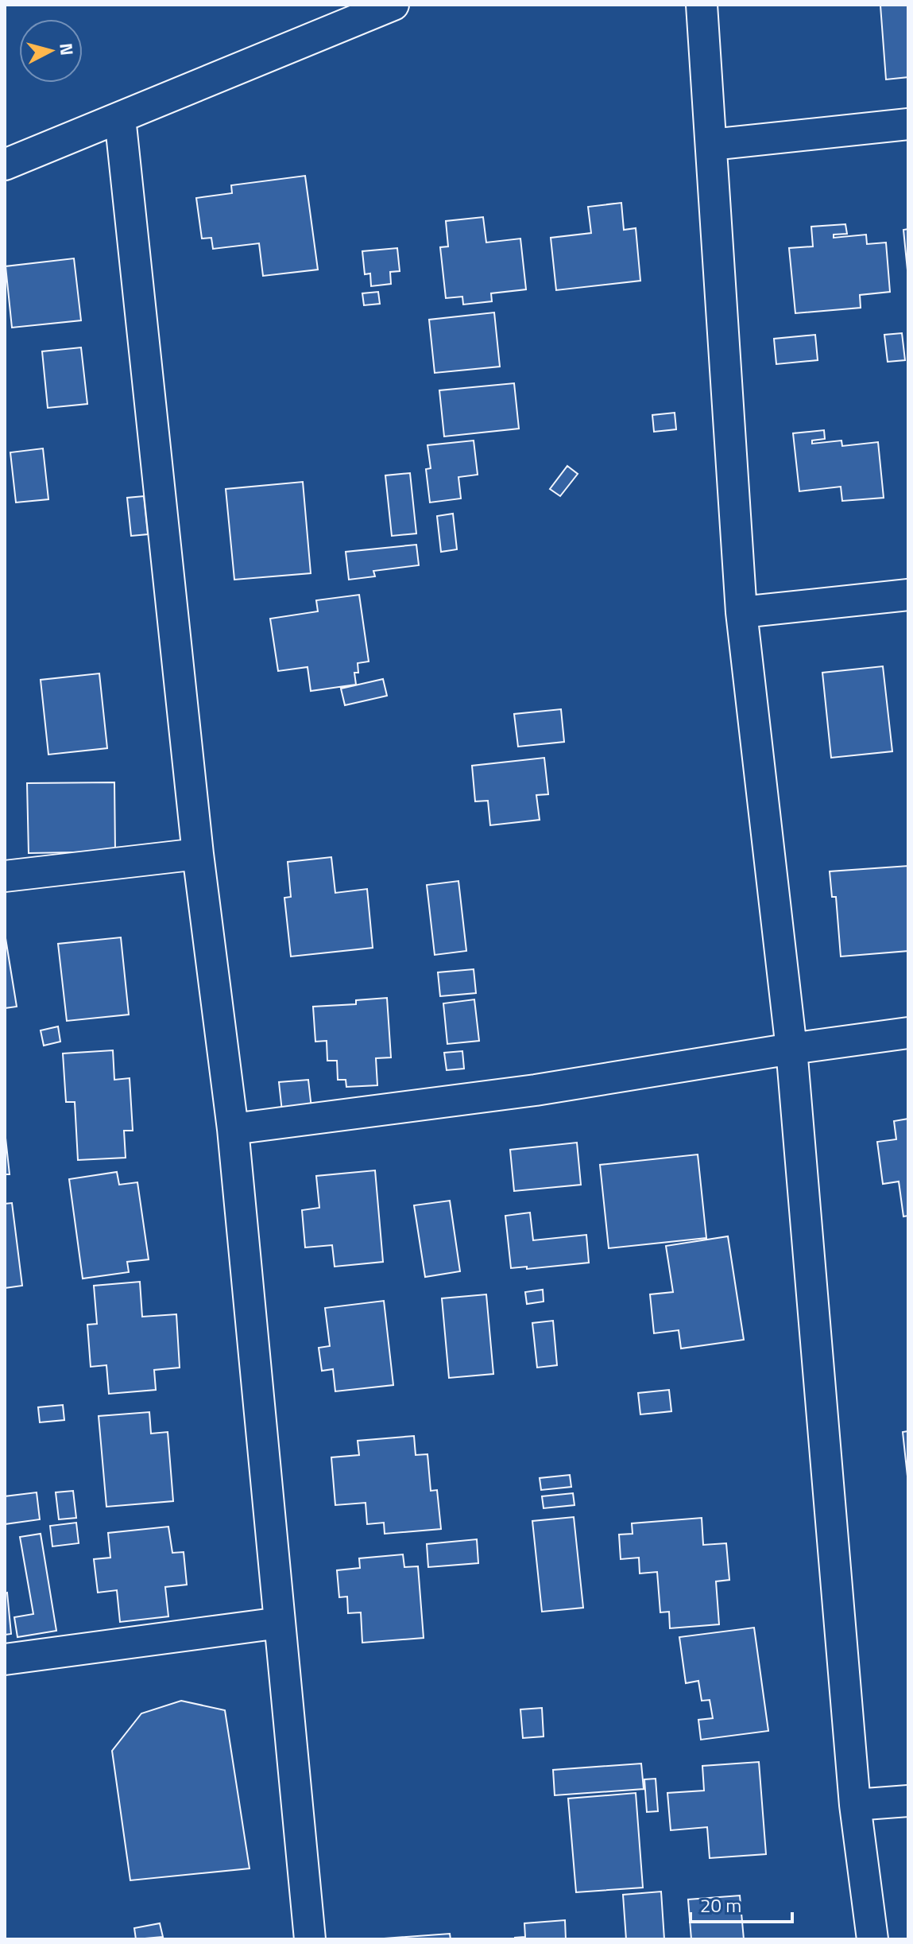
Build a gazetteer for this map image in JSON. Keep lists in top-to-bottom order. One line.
{"scale_bar":"20 m","north":"right"}
